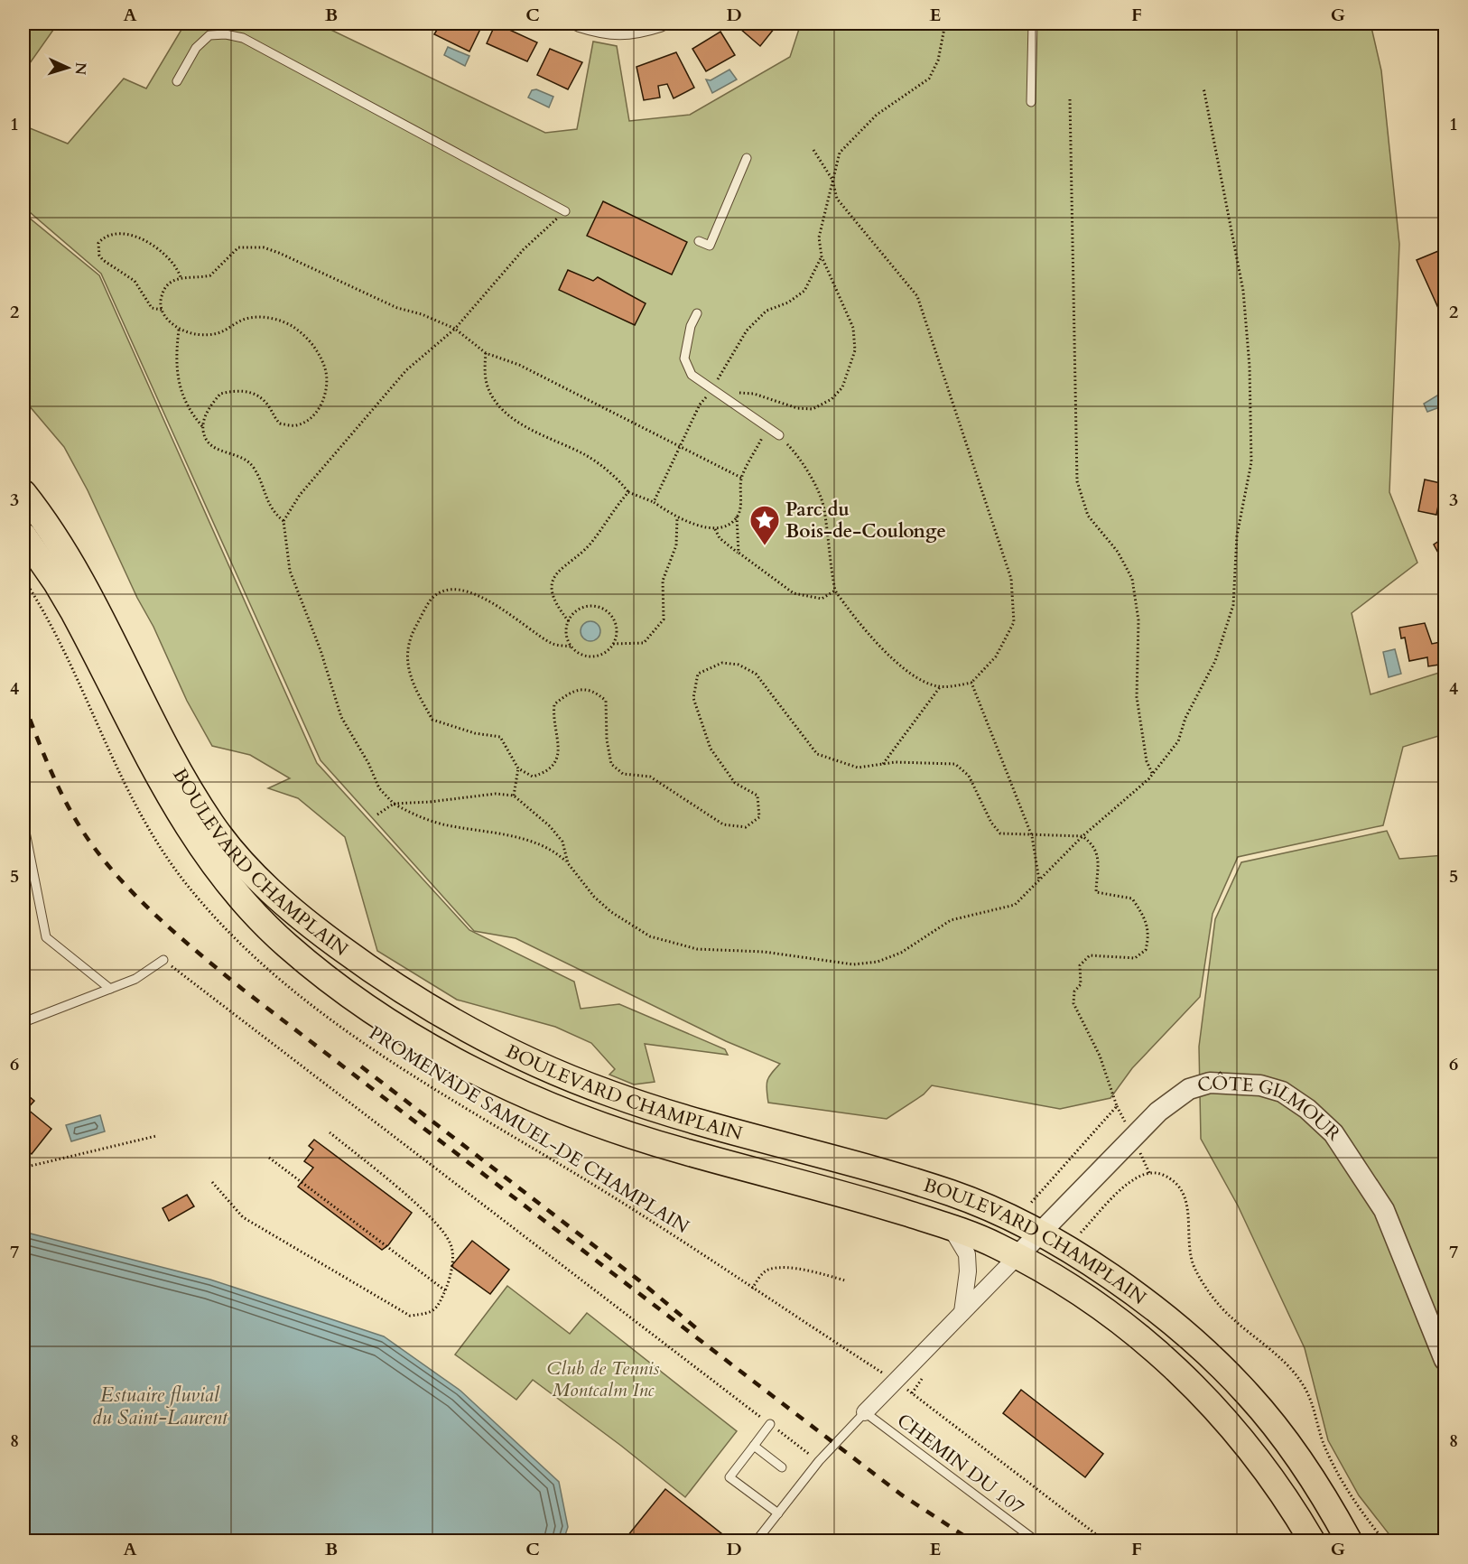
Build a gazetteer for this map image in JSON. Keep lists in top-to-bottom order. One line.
{"streets":{"main road":["BOULEVARD CHAMPLAIN"],"street":["CÔTE GILMOUR"],"lane":["CHEMIN DU 107"],"path":["PROMENADE SAMUEL-DE CHAMPLAIN"]},"crossings":[["BOULEVARD CHAMPLAIN","CÔTE GILMOUR"]],"water":["Estuaire fluvial du Saint-Laurent"],"parks":["Club de Tennis Montcalm Inc"],"places":{"place":["Parc du Bois-de-Coulonge"]},"north":"right","grid":{"columns":["A","B","C","D","E","F","G"],"rows":["1","2","3","4","5","6","7","8"]}}
